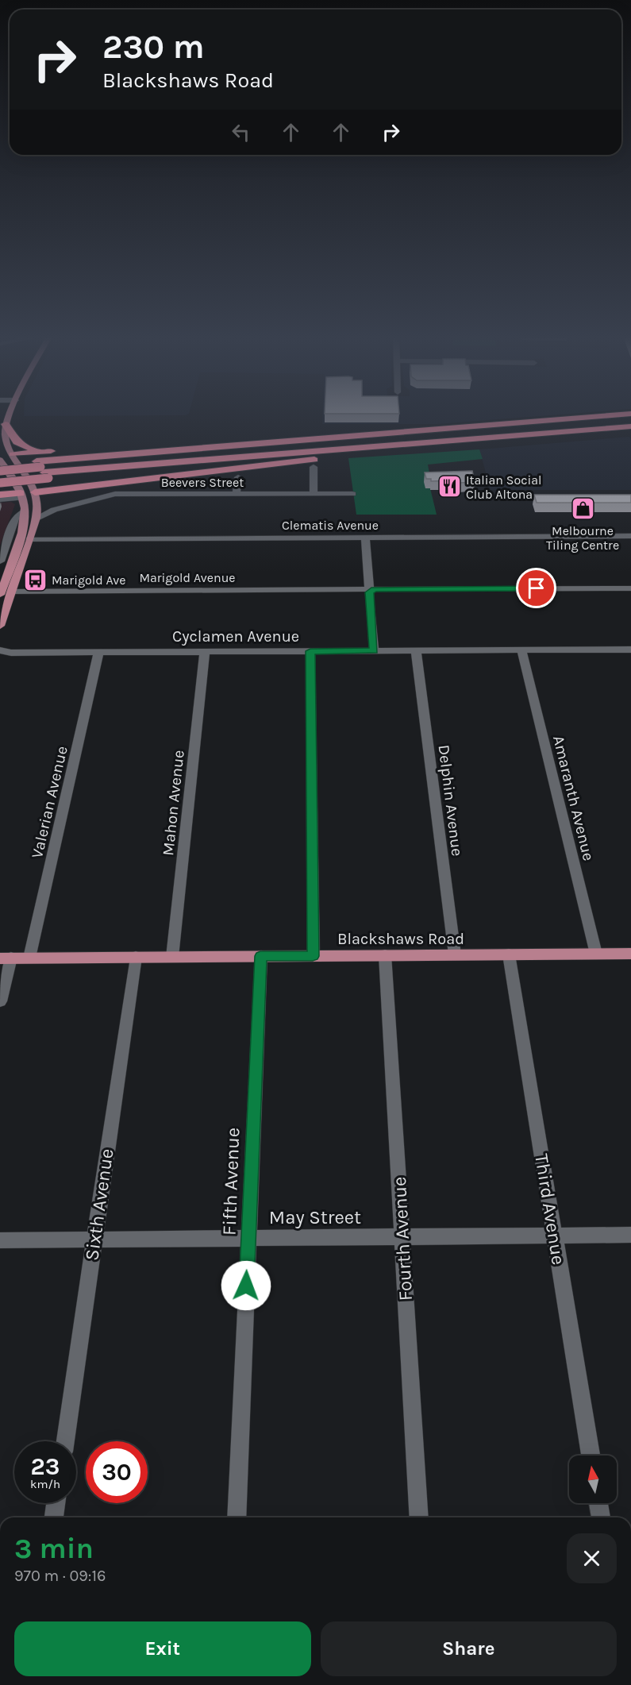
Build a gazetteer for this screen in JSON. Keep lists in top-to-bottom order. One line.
{"streets":{"main road":["Blackshaws Road"],"street":["Beevers Street","Clematis Avenue","Marigold Avenue","Cyclamen Avenue","Amaranth Avenue","Delphin Avenue","Valerian Avenue","Mahon Avenue","Fifth Avenue","Sixth Avenue","Third Avenue","May Street","Fourth Avenue"]},"crossings":[["Cyclamen Avenue","Amaranth Avenue"],["Cyclamen Avenue","Delphin Avenue"],["Cyclamen Avenue","Valerian Avenue"],["Cyclamen Avenue","Mahon Avenue"],["Amaranth Avenue","Blackshaws Road"],["Delphin Avenue","Blackshaws Road"],["Valerian Avenue","Blackshaws Road"],["Mahon Avenue","Blackshaws Road"],["Blackshaws Road","Fifth Avenue"],["Blackshaws Road","Sixth Avenue"],["Blackshaws Road","Third Avenue"],["Blackshaws Road","Fourth Avenue"],["Fifth Avenue","May Street"],["Sixth Avenue","May Street"],["Third Avenue","May Street"],["May Street","Fourth Avenue"]],"places":{"restaurant":["Italian Social Club Altona"],"shop":["Melbourne Tiling Centre"],"bus stop":["Marigold Ave"]},"north":"top","page":{"turn":["230 m","Blackshaws Road"],"speed":"23 km/h","limit":"30","heading":["3 min","970 m · 09:16"],"buttons":["Exit","Share"]}}
